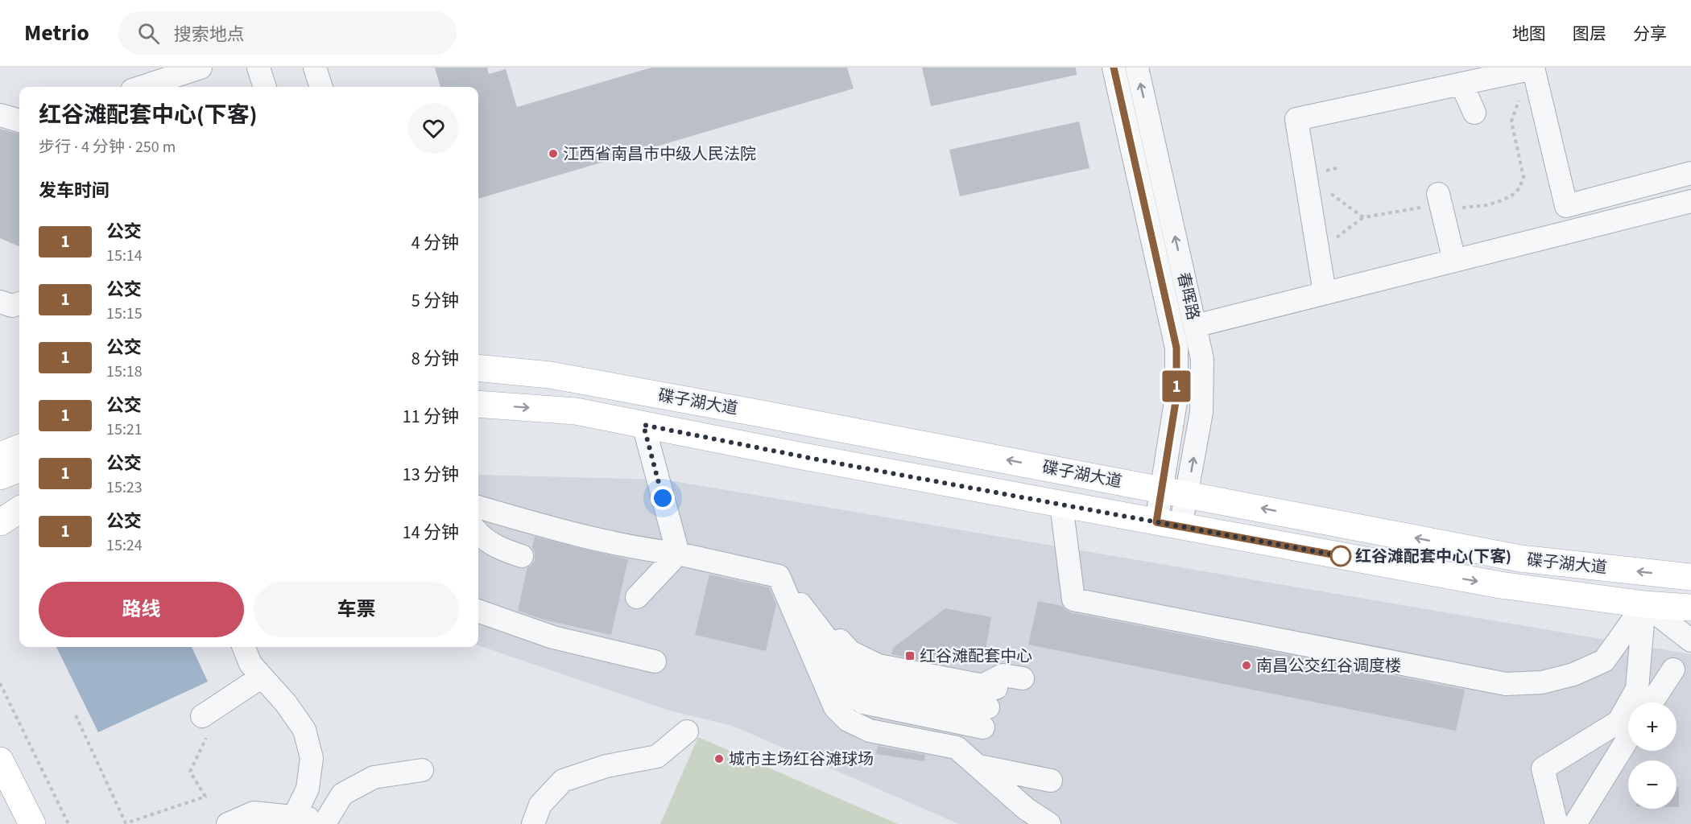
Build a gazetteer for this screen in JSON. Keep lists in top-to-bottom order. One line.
{"streets":{"main road":["碟子湖大道"],"street":["春晖路"]},"crossings":[["春晖路","碟子湖大道"]],"places":{"other":["江西省南昌市中级人民法院","红谷滩配套中心(下客)","南昌公交红谷调度楼","城市主场红谷滩球场"],"transit":["红谷滩配套中心"]},"lines":["bus line 1"],"page":{"header":"Metrio","search":"搜索地点","nav":["地图","图层","分享"],"on_map":"1","heading":[["红谷滩配套中心(下客)","步行 · 4 分钟 · 250 m"],"发车时间"],"list":[{"mark":"1","name":"公交","note":"15:14","value":"4 分钟"},{"mark":"1","name":"公交","note":"15:15","value":"5 分钟"},{"mark":"1","name":"公交","note":"15:18","value":"8 分钟"},{"mark":"1","name":"公交","note":"15:21","value":"11 分钟"},{"mark":"1","name":"公交","note":"15:23","value":"13 分钟"},{"mark":"1","name":"公交","note":"15:24","value":"14 分钟"}],"buttons":["路线","车票"],"map_buttons":["+","−"]}}
